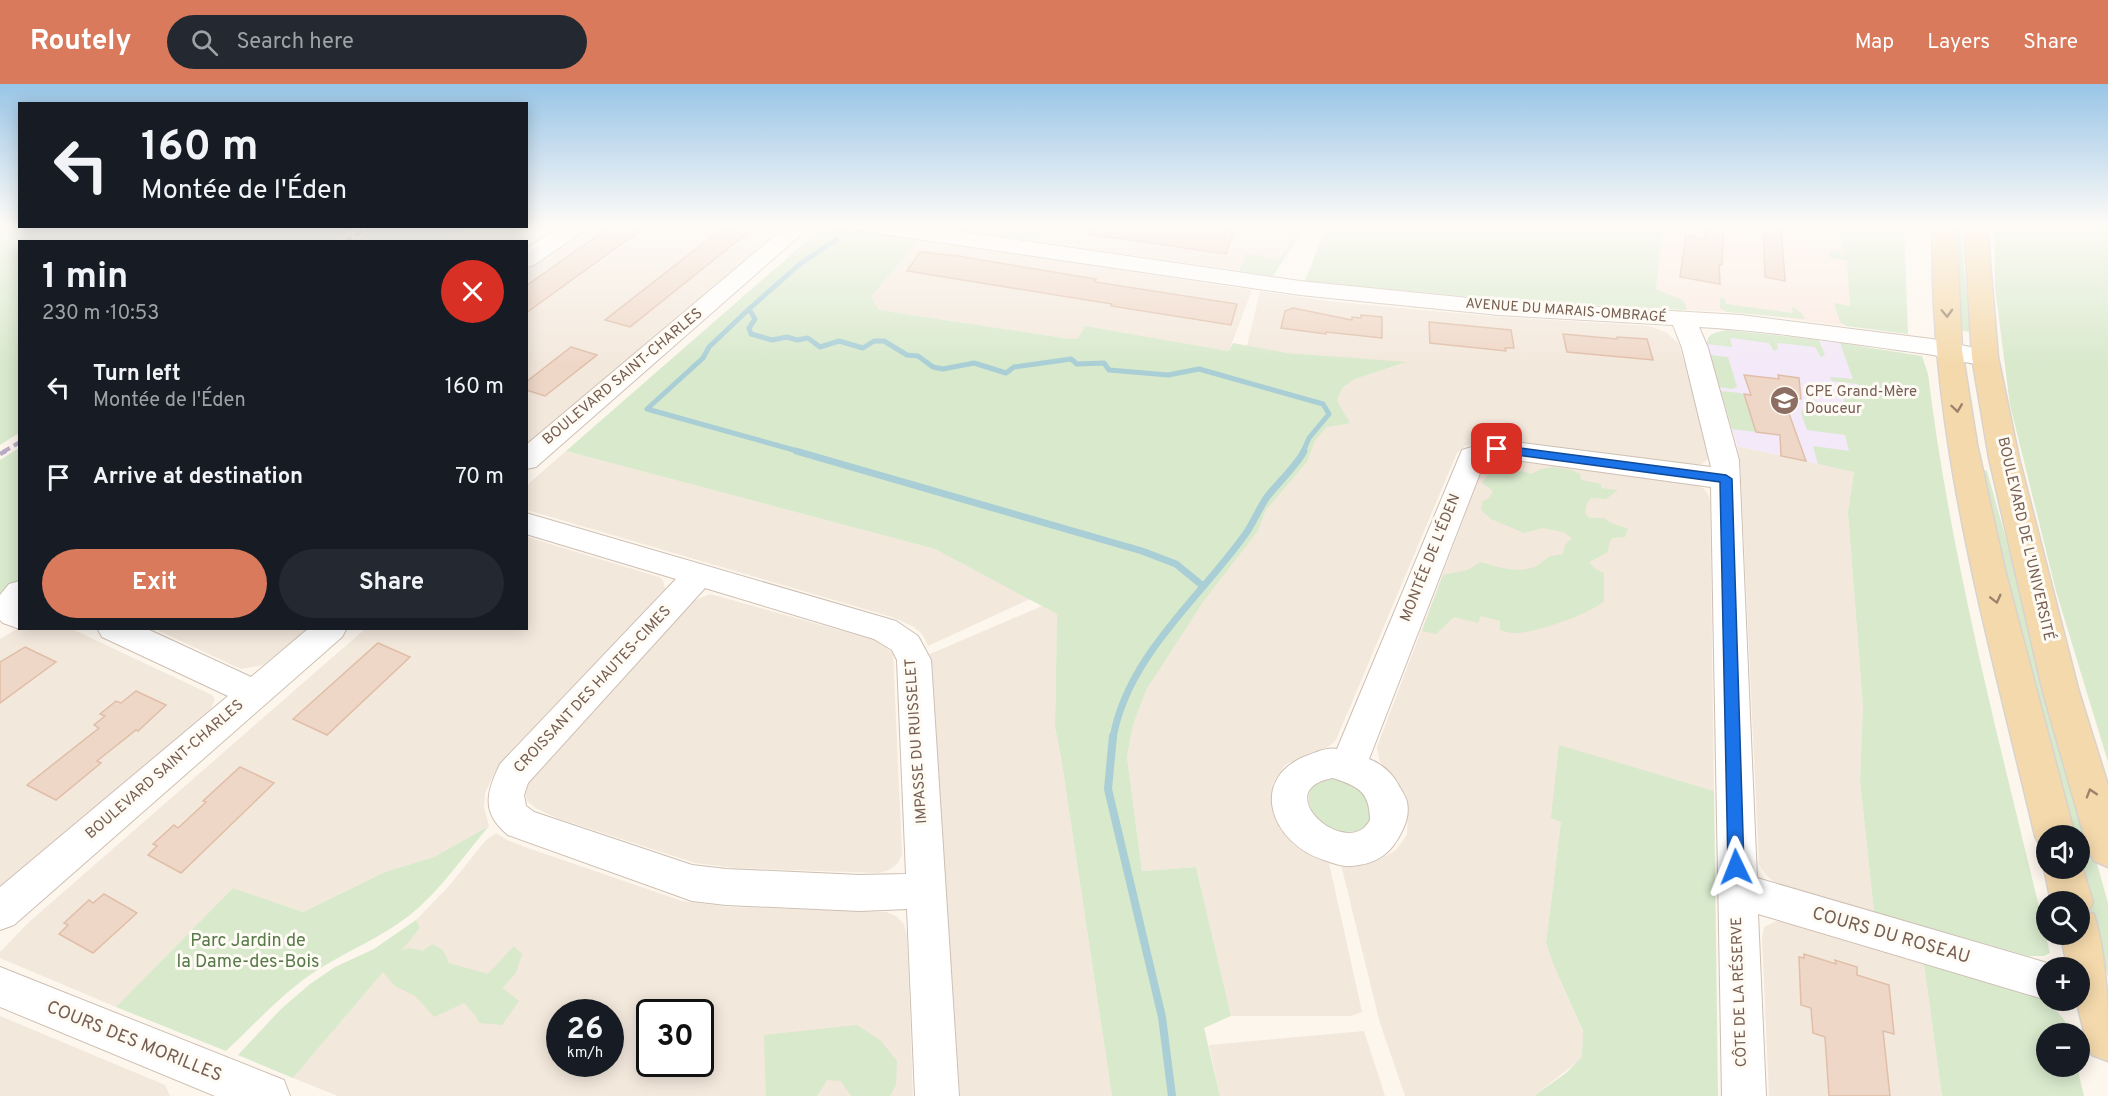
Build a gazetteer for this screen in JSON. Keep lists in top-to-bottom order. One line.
{"streets":{"main road":["BOULEVARD DE L'UNIVERSITÉ"],"street":["AVENUE DU MARAIS-OMBRAGÉ","BOULEVARD SAINT-CHARLES","MONTÉE DE L'ÉDEN","CROISSANT DES HAUTES-CIMES","IMPASSE DU RUISSELET","COURS DU ROSEAU","CÔTE DE LA RÉSERVE","COURS DES MORILLES"]},"crossings":[["AVENUE DU MARAIS-OMBRAGÉ","BOULEVARD DE L'UNIVERSITÉ"],["AVENUE DU MARAIS-OMBRAGÉ","CÔTE DE LA RÉSERVE"],["MONTÉE DE L'ÉDEN","CÔTE DE LA RÉSERVE"],["CROISSANT DES HAUTES-CIMES","IMPASSE DU RUISSELET"],["COURS DU ROSEAU","CÔTE DE LA RÉSERVE"]],"parks":["Parc Jardin de la Dame-des-Bois"],"places":{"school or university":["CPE Grand-Mère Douceur"]},"page":{"header":"Routely","search":"Search here","nav":["Map","Layers","Share"],"turn":["160 m","Montée de l'Éden"],"heading":["1 min","230 m · 10:53"],"list":[{"name":"Turn left","note":"Montée de l'Éden","value":"160 m"},{"name":"Arrive at destination","value":"70 m"}],"buttons":["Exit","Share"],"map_buttons":["+","−"],"speed":"26 km/h","limit":"30"}}
